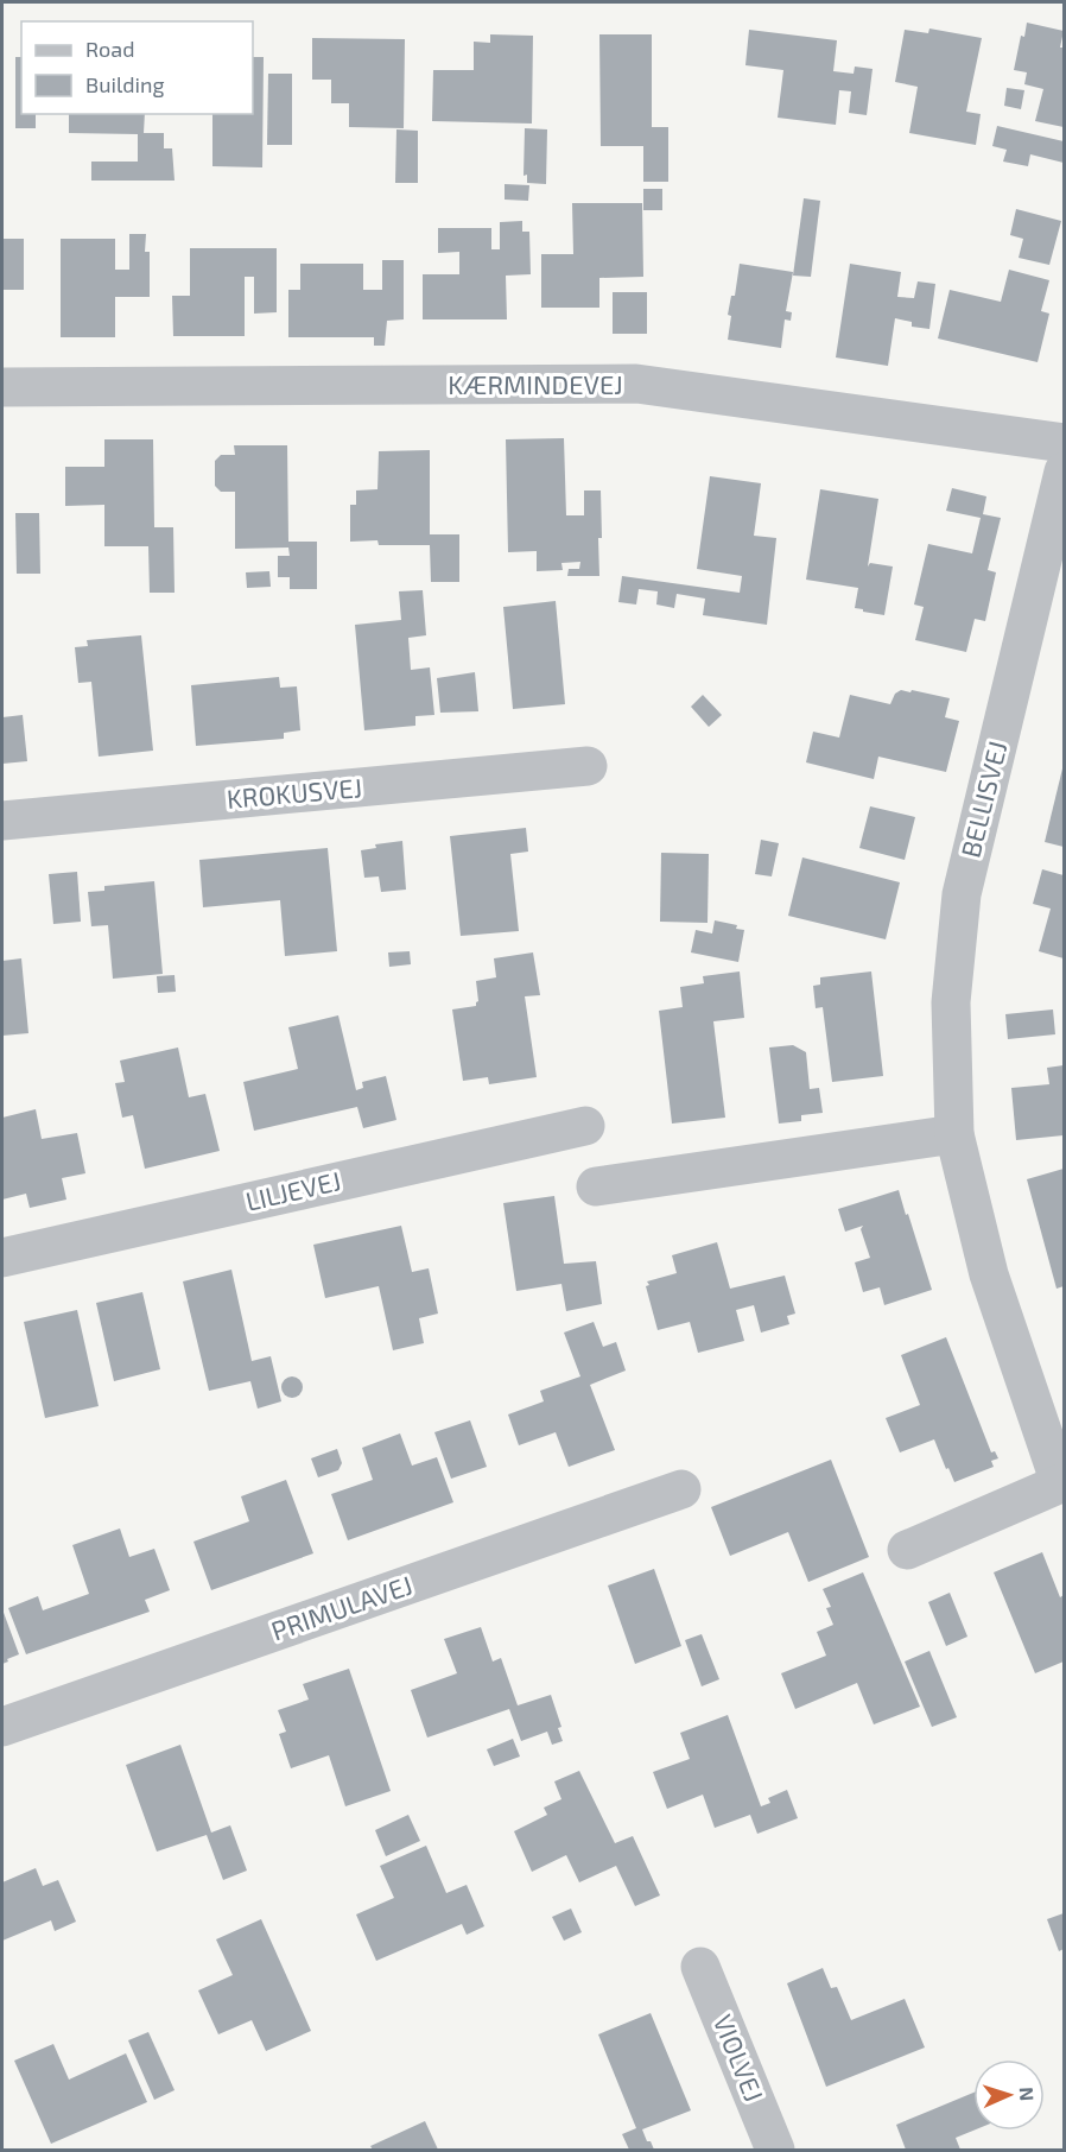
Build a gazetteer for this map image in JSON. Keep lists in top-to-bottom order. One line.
{"streets":{"street":["KÆRMINDEVEJ","KROKUSVEJ","BELLISVEJ","LILJEVEJ","PRIMULAVEJ","VIOLVEJ"]},"legend":["Road","Building"],"north":"right"}
